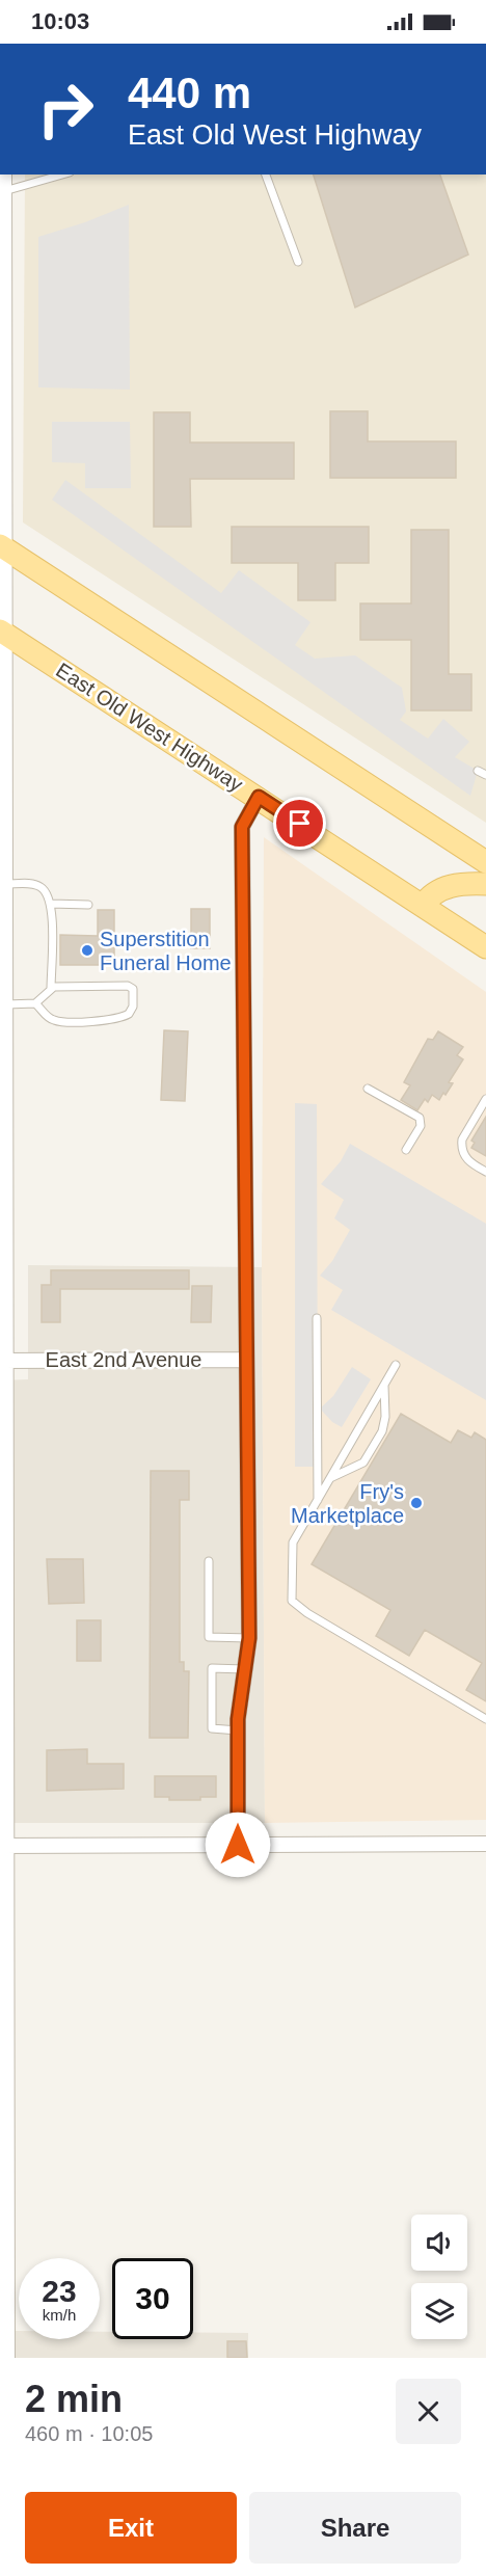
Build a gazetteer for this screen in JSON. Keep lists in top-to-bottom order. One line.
{"streets":{"main road":["East Old West Highway"],"street":["East 2nd Avenue"]},"places":["Superstition Funeral Home","Fry's Marketplace"],"page":{"status":"10:03","turn":["440 m","East Old West Highway"],"speed":"23 km/h","limit":"30","heading":["2 min","460 m · 10:05"],"buttons":["Exit","Share"]}}
